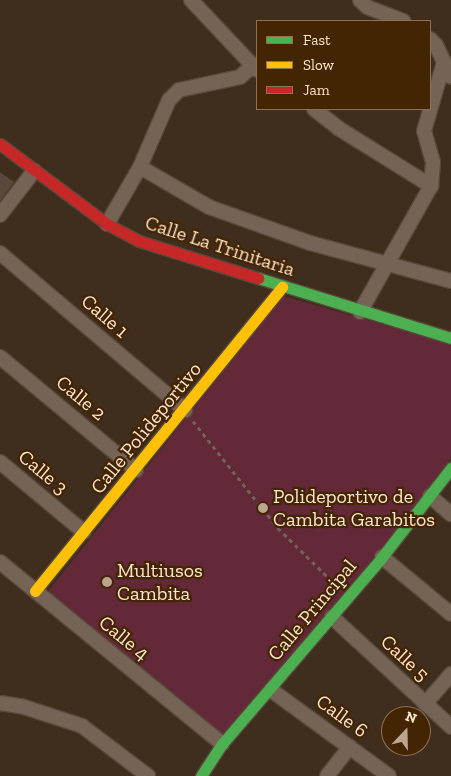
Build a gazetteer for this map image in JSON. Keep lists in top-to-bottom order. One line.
{"streets":{"street":["Calle La Trinitaria","Calle 1","Calle 2","Calle Polideportivo","Calle 3","Calle Principal","Calle 4","Calle 5","Calle 6"]},"crossings":[["Calle La Trinitaria","Calle Polideportivo"],["Calle 1","Calle Polideportivo"],["Calle 2","Calle Polideportivo"],["Calle Polideportivo","Calle 3"],["Calle Polideportivo","Calle 4"],["Calle Principal","Calle 4"],["Calle Principal","Calle 5"],["Calle Principal","Calle 6"]],"places":["Polideportivo de Cambita Garabitos","Multiusos Cambita"],"legend":["Fast","Slow","Jam"],"north":"top"}
